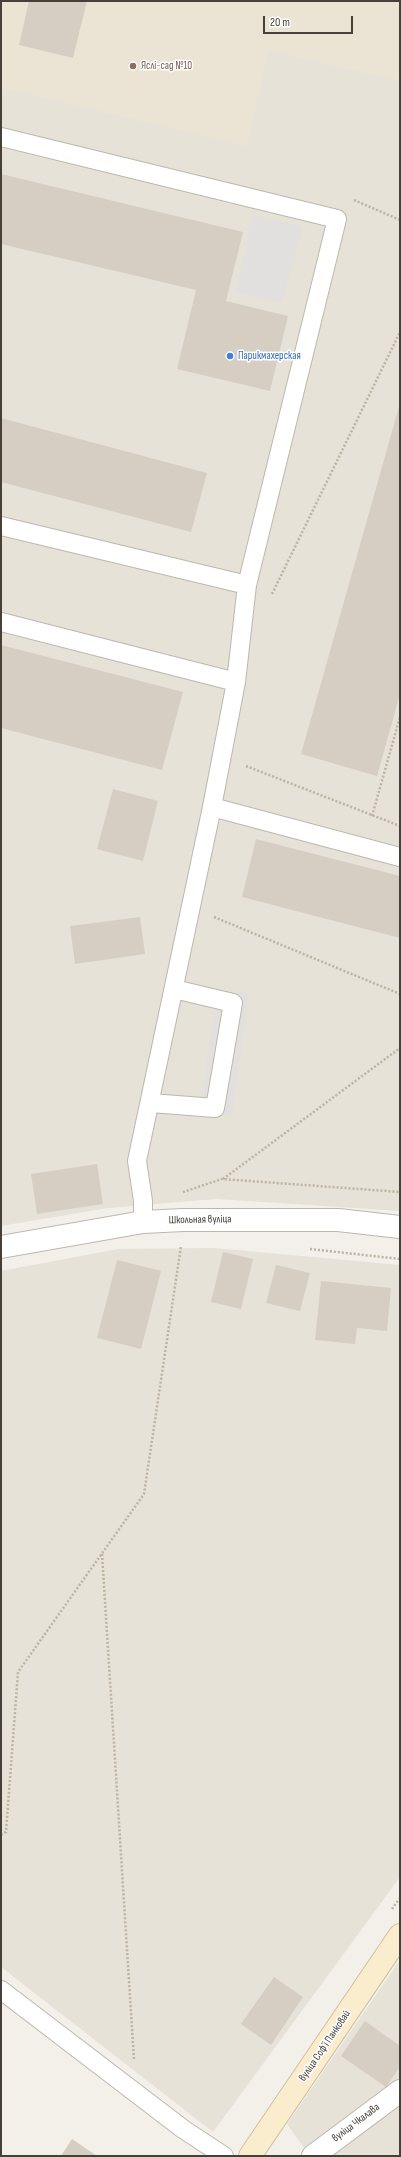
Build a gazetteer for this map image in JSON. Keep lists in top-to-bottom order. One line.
{"streets":{"main road":["вуліца Софʼі Панковай"],"street":["Школьная вуліца","вуліца Чкалава"]},"places":["Яслі-сад №10","Парикмахерская"],"scale_bar":"20 m"}
